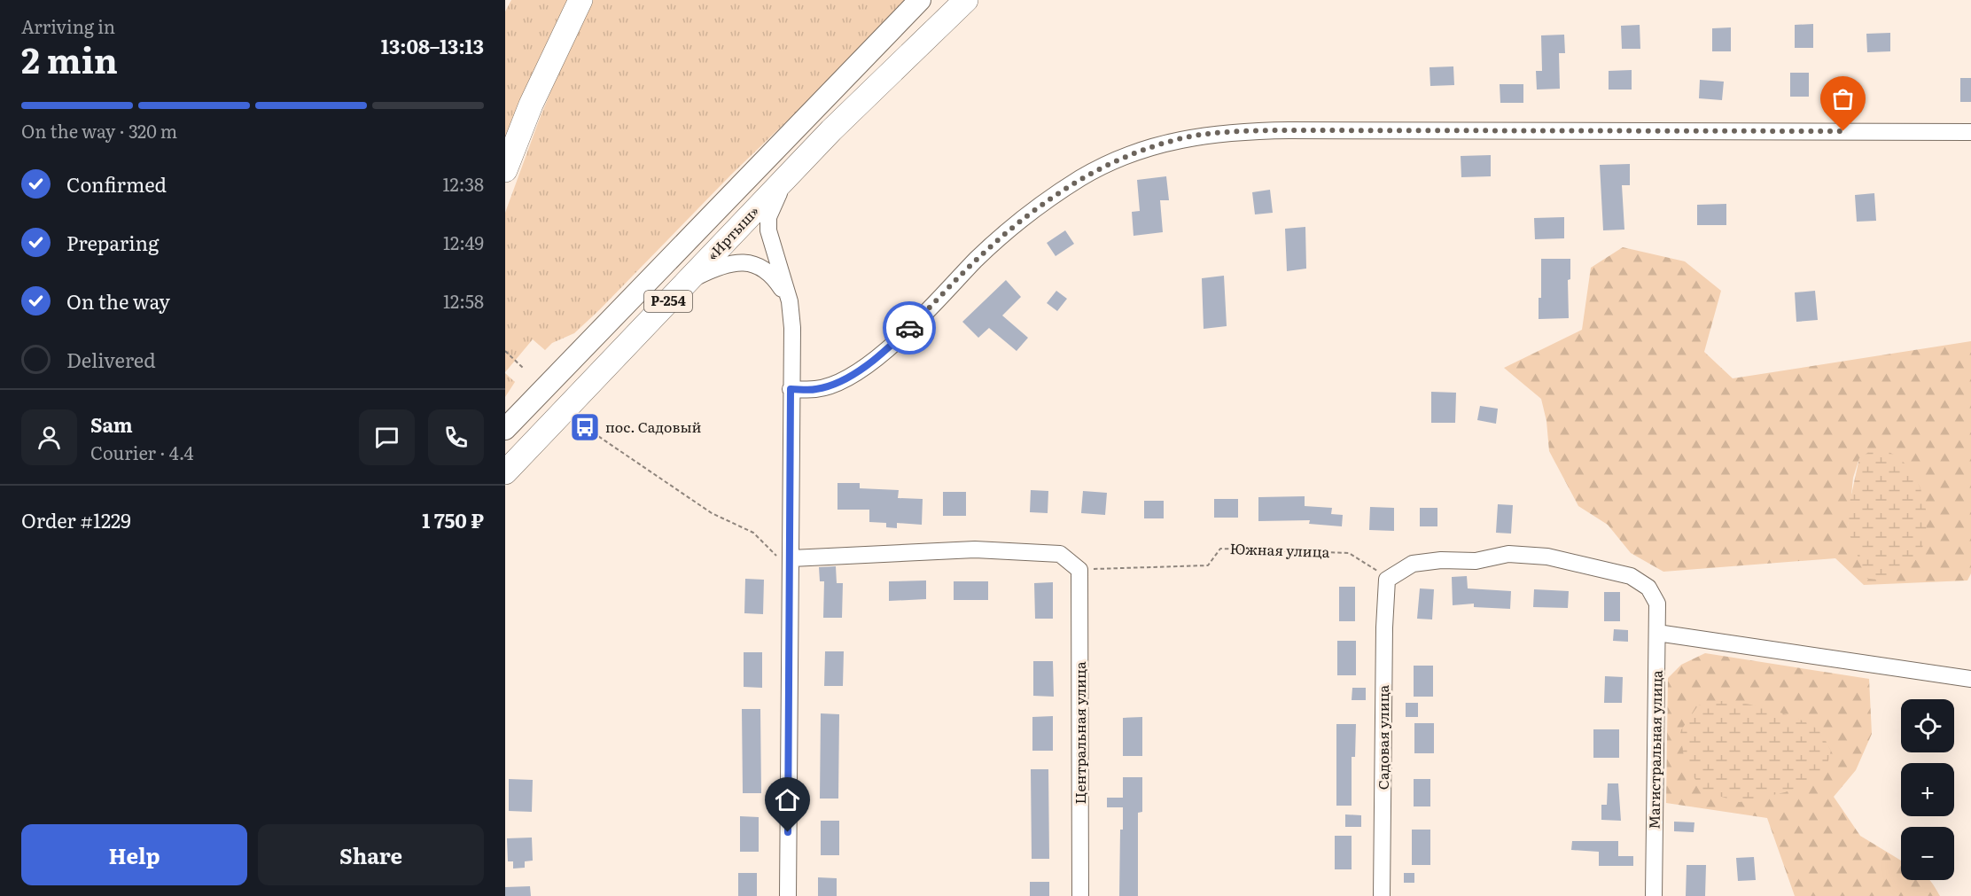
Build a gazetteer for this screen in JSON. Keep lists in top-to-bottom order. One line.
{"streets":{"highway":["«Иртыш»","Р-254"],"street":["Центральная улица","Садовая улица","Магистральная улица"],"path":["Южная улица"]},"crossings":[["Южная улица","Центральная улица"],["Южная улица","Садовая улица"],["Южная улица","Магистральная улица"],["Садовая улица","Магистральная улица"]],"places":{"bus stop":["пос. Садовый"]},"page":{"heading":["2 min","Arriving in","13:08–13:13"],"panel":["Sam","Courier · 4.4","Order #1229","1 750 ₽"],"bar":"On the way · 320 m","list":[["Confirmed","12:38"],["Preparing","12:49"],["On the way","12:58"],"Delivered"],"map_buttons":["+","−"],"buttons":["Help","Share"]}}
